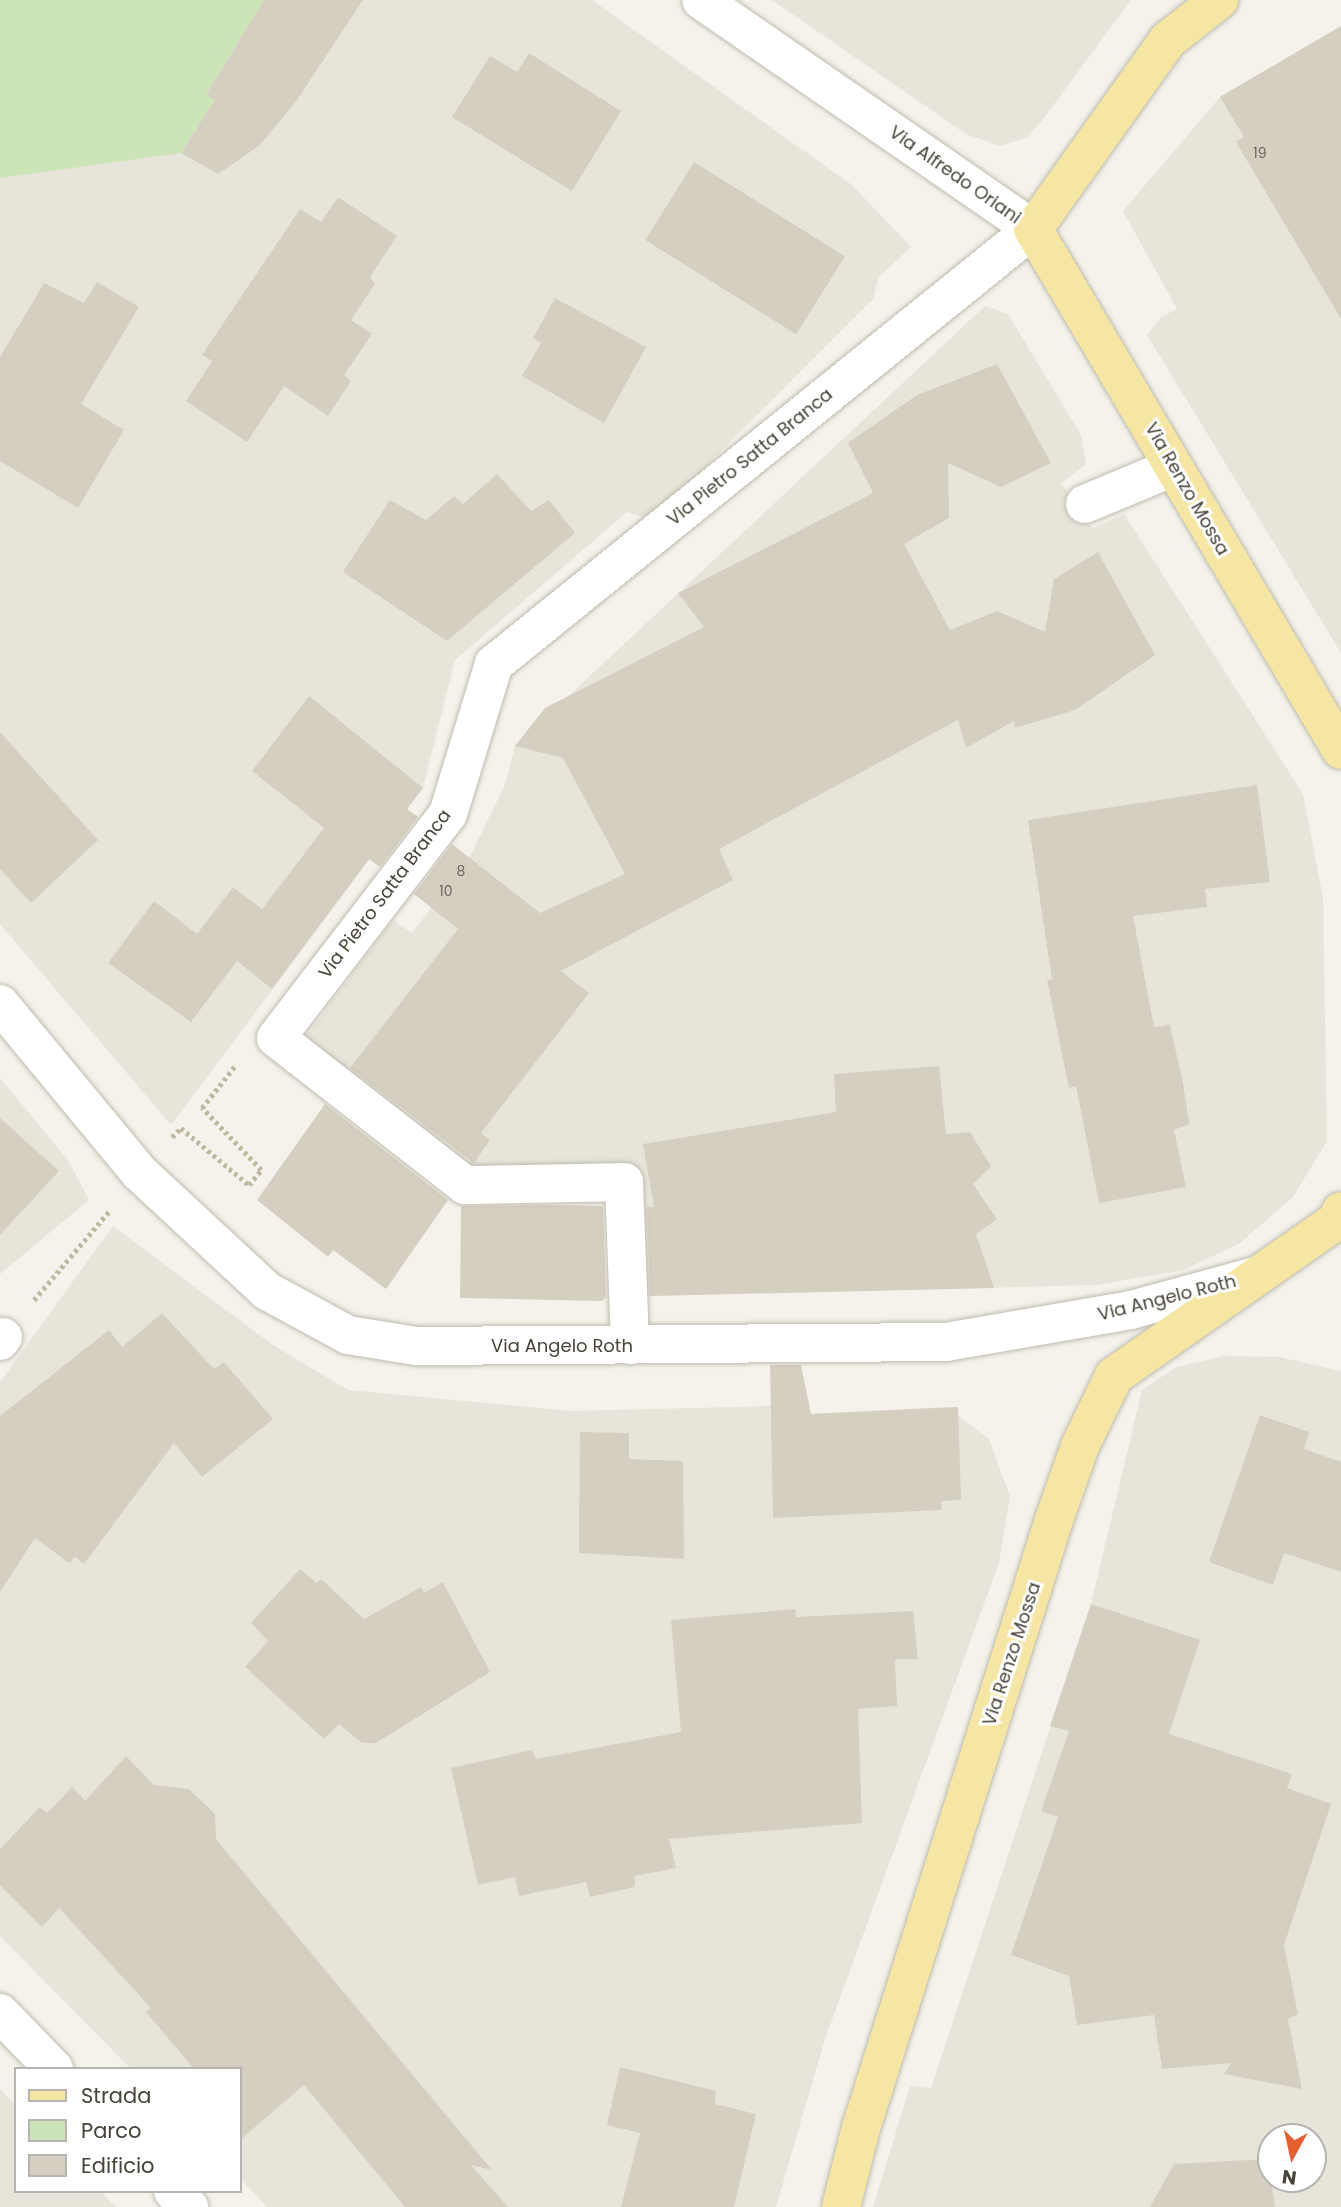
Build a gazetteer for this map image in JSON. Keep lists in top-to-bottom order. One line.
{"streets":{"main road":["Via Alfredo Oriani","Via Renzo Mossa"],"street":["Via Pietro Satta Branca","Via Angelo Roth"]},"crossings":[["Via Alfredo Oriani","Via Pietro Satta Branca"],["Via Alfredo Oriani","Via Renzo Mossa"],["Via Pietro Satta Branca","Via Renzo Mossa"],["Via Pietro Satta Branca","Via Angelo Roth"],["Via Renzo Mossa","Via Angelo Roth"]],"house_numbers":["19","8","10"],"legend":["Strada","Parco","Edificio"],"north":"bottom"}
